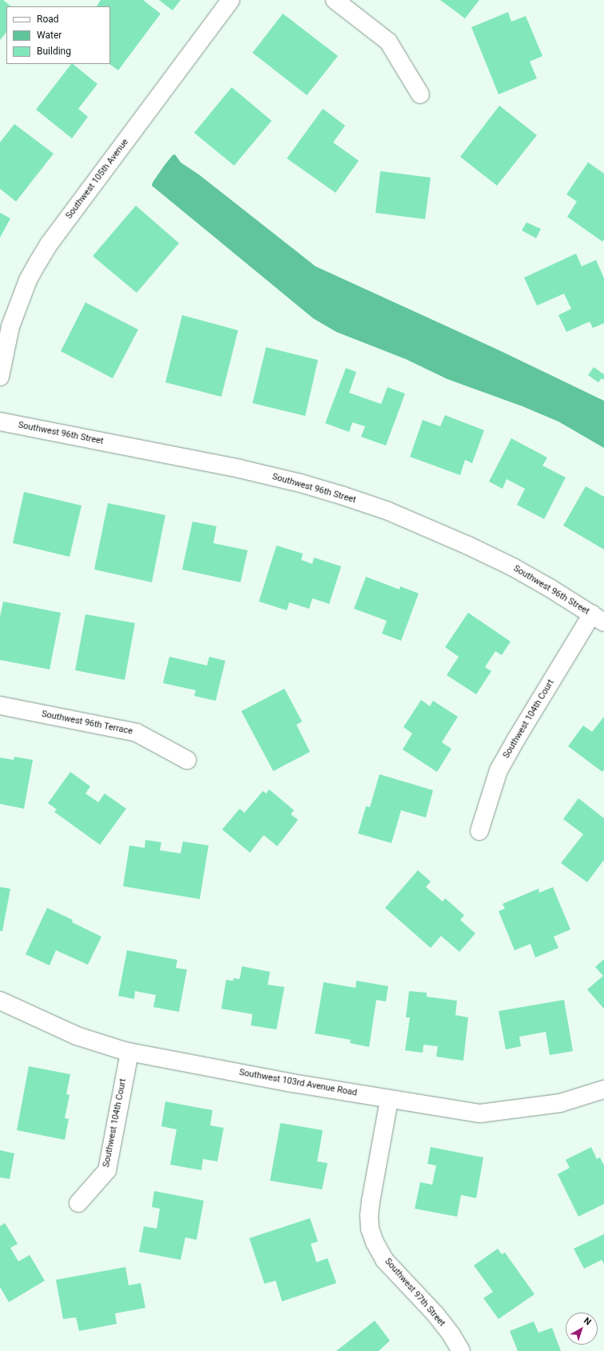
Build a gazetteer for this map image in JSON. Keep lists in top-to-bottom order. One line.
{"streets":{"street":["Southwest 105th Avenue","Southwest 96th Street","Southwest 104th Court","Southwest 96th Terrace","Southwest 103rd Avenue Road","Southwest 97th Street"]},"crossings":[["Southwest 96th Street","Southwest 104th Court"],["Southwest 104th Court","Southwest 103rd Avenue Road"],["Southwest 103rd Avenue Road","Southwest 97th Street"]],"legend":["Road","Water","Building"],"north":"top right"}
